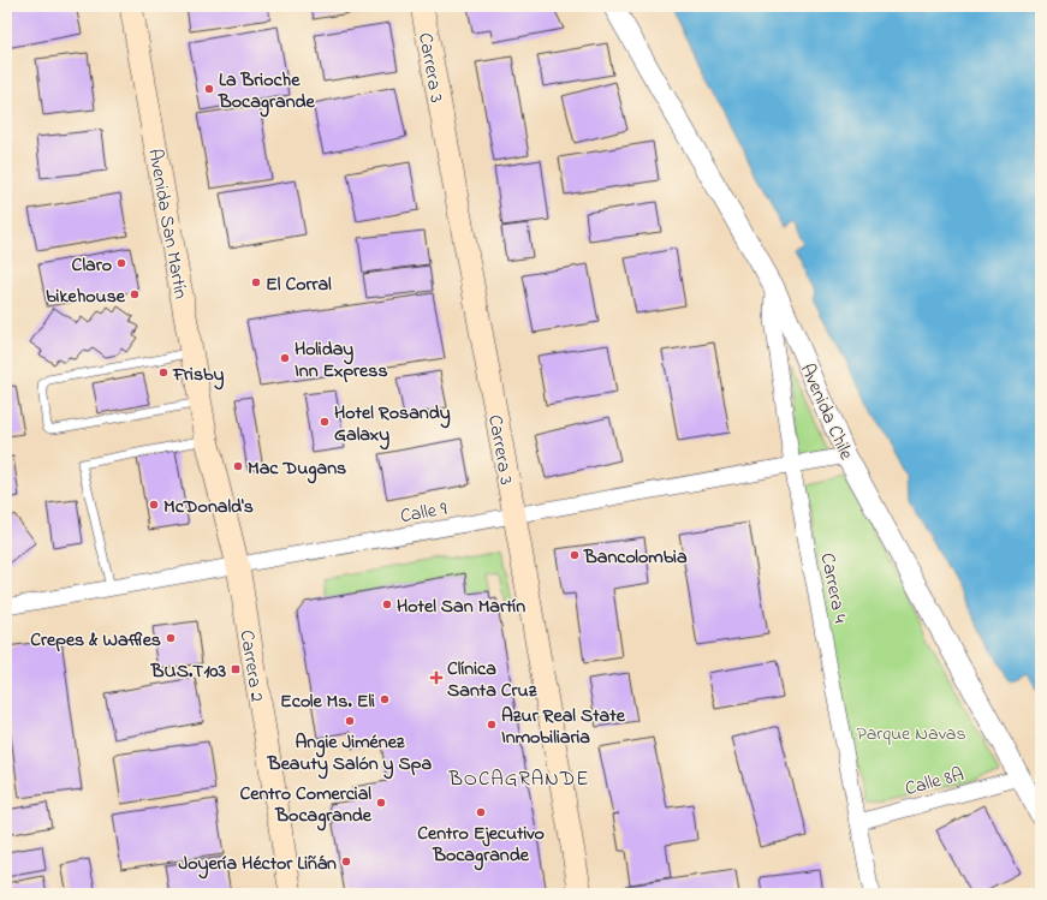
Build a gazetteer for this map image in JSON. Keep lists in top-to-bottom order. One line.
{"streets":{"main road":["Carrera 3","Avenida San Martín","Carrera 2"],"street":["Avenida Chile","Calle 9","Carrera 4","Calle 8A"]},"crossings":[["Carrera 3","Calle 9"],["Avenida San Martín","Carrera 2"],["Avenida Chile","Calle 9"],["Avenida Chile","Carrera 4"],["Avenida Chile","Calle 8A"],["Calle 9","Carrera 4"],["Calle 9","Carrera 2"],["Carrera 4","Calle 8A"]],"districts":["BOCAGRANDE"],"parks":["Parque Navas"],"places":{"other":["La Brioche Bocagrande","Claro","El Corral","bikehouse","Holiday Inn Express","Frisby","Hotel Rosandy Galaxy","Mac Dugans","McDonald's","Bancolombia","Hotel San Martín","Crepes & Waffles","Ecole Ms. Eli","Angie Jiménez Beauty Salón y Spa","Azur Real State Inmobiliaria","Centro Comercial Bocagrande","Centro Ejecutivo Bocagrande","Joyería Héctor Liñán"],"transit":["BUS.T103"],"health":["Clínica Santa Cruz"]}}
